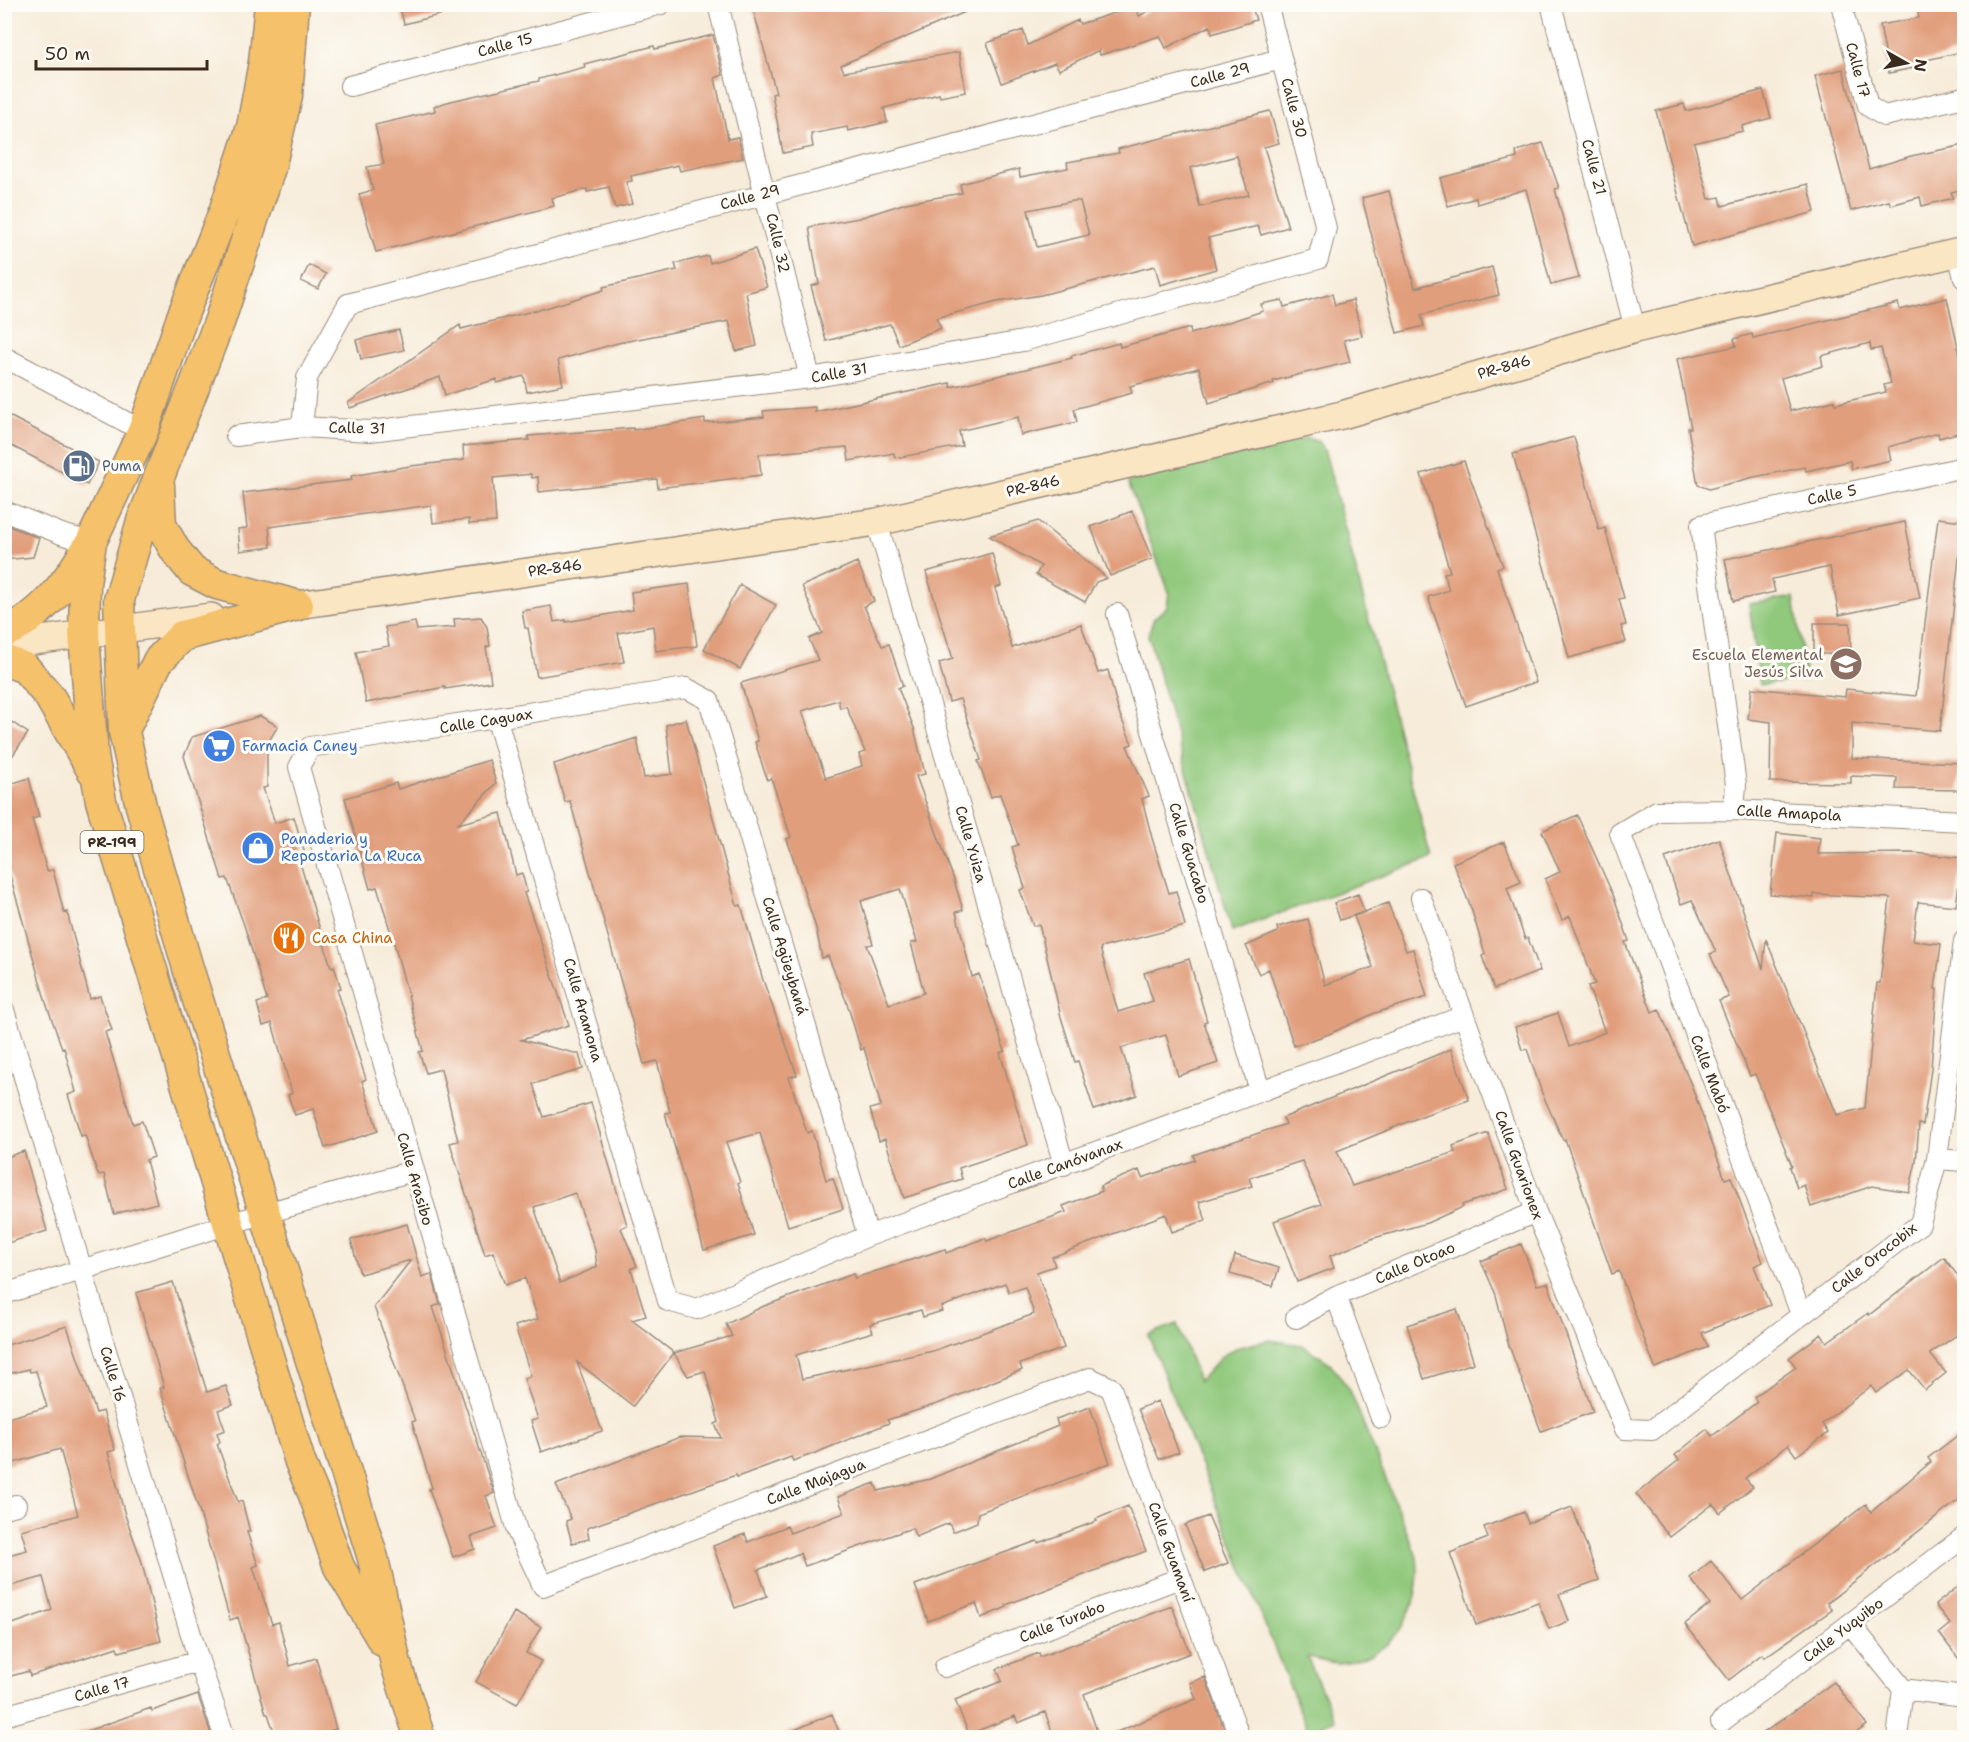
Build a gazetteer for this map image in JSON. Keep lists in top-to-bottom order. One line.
{"streets":{"main road":["PR-199"],"street":["Calle 15","Calle 17","Calle 29","Calle 30","Calle 21","Calle 32","PR-846","Calle 31","Calle 5","Calle Caguax","Calle Amapola","Calle Yuiza","Calle Guacabo","Calle Agüeybaná","Calle Aramona","Calle Mabó","Calle Canóvanax","Calle Guarionex","Calle Arasibo","Calle Orocobix","Calle Otoao","Calle 16","Calle Majagua","Calle Guamaní","Calle Turabo","Calle Yuquibo"]},"crossings":[["Calle 17","Calle 16"],["Calle 29","Calle 30"],["Calle 29","Calle 32"],["Calle 29","Calle 31"],["Calle 30","Calle 31"],["Calle 21","PR-846"],["Calle 32","Calle 31"],["PR-846","PR-199"],["PR-846","Calle Yuiza"],["Calle 5","Calle Amapola"],["Calle Caguax","Calle Agüeybaná"],["Calle Caguax","Calle Aramona"],["Calle Caguax","Calle Arasibo"],["Calle Amapola","Calle Mabó"],["Calle Yuiza","Calle Canóvanax"],["Calle Guacabo","Calle Canóvanax"],["Calle Agüeybaná","Calle Canóvanax"],["Calle Aramona","Calle Canóvanax"],["Calle Mabó","Calle Orocobix"],["Calle Canóvanax","Calle Guarionex"],["Calle Guarionex","Calle Orocobix"],["Calle Guarionex","Calle Otoao"],["Calle Arasibo","Calle Majagua"],["Calle Majagua","Calle Guamaní"],["Calle Guamaní","Calle Turabo"]],"places":{"fuel station":["Puma"],"school or university":["Escuela Elemental Jesús Silva"],"supermarket":["Farmacia Caney"],"shop":["Panaderia y Repostaria La Ruca"],"restaurant":["Casa China"]},"scale_bar":"50 m","north":"right"}
